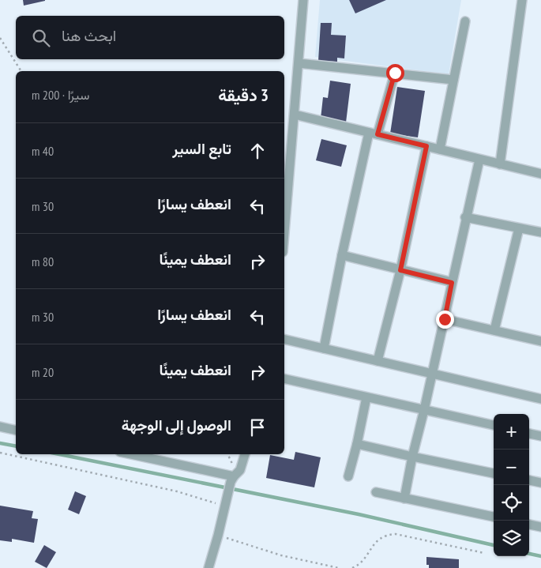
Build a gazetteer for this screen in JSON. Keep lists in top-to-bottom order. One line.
{"page":{"search":"ابحث هنا","heading":["3 دقيقة","سيرًا · 200 m"],"list":[["تابع السير","40 m"],["انعطف يسارًا","30 m"],["انعطف يمينًا","80 m"],["انعطف يسارًا","30 m"],["انعطف يمينًا","20 m"],"الوصول إلى الوجهة"],"map_buttons":["+","−"]}}
